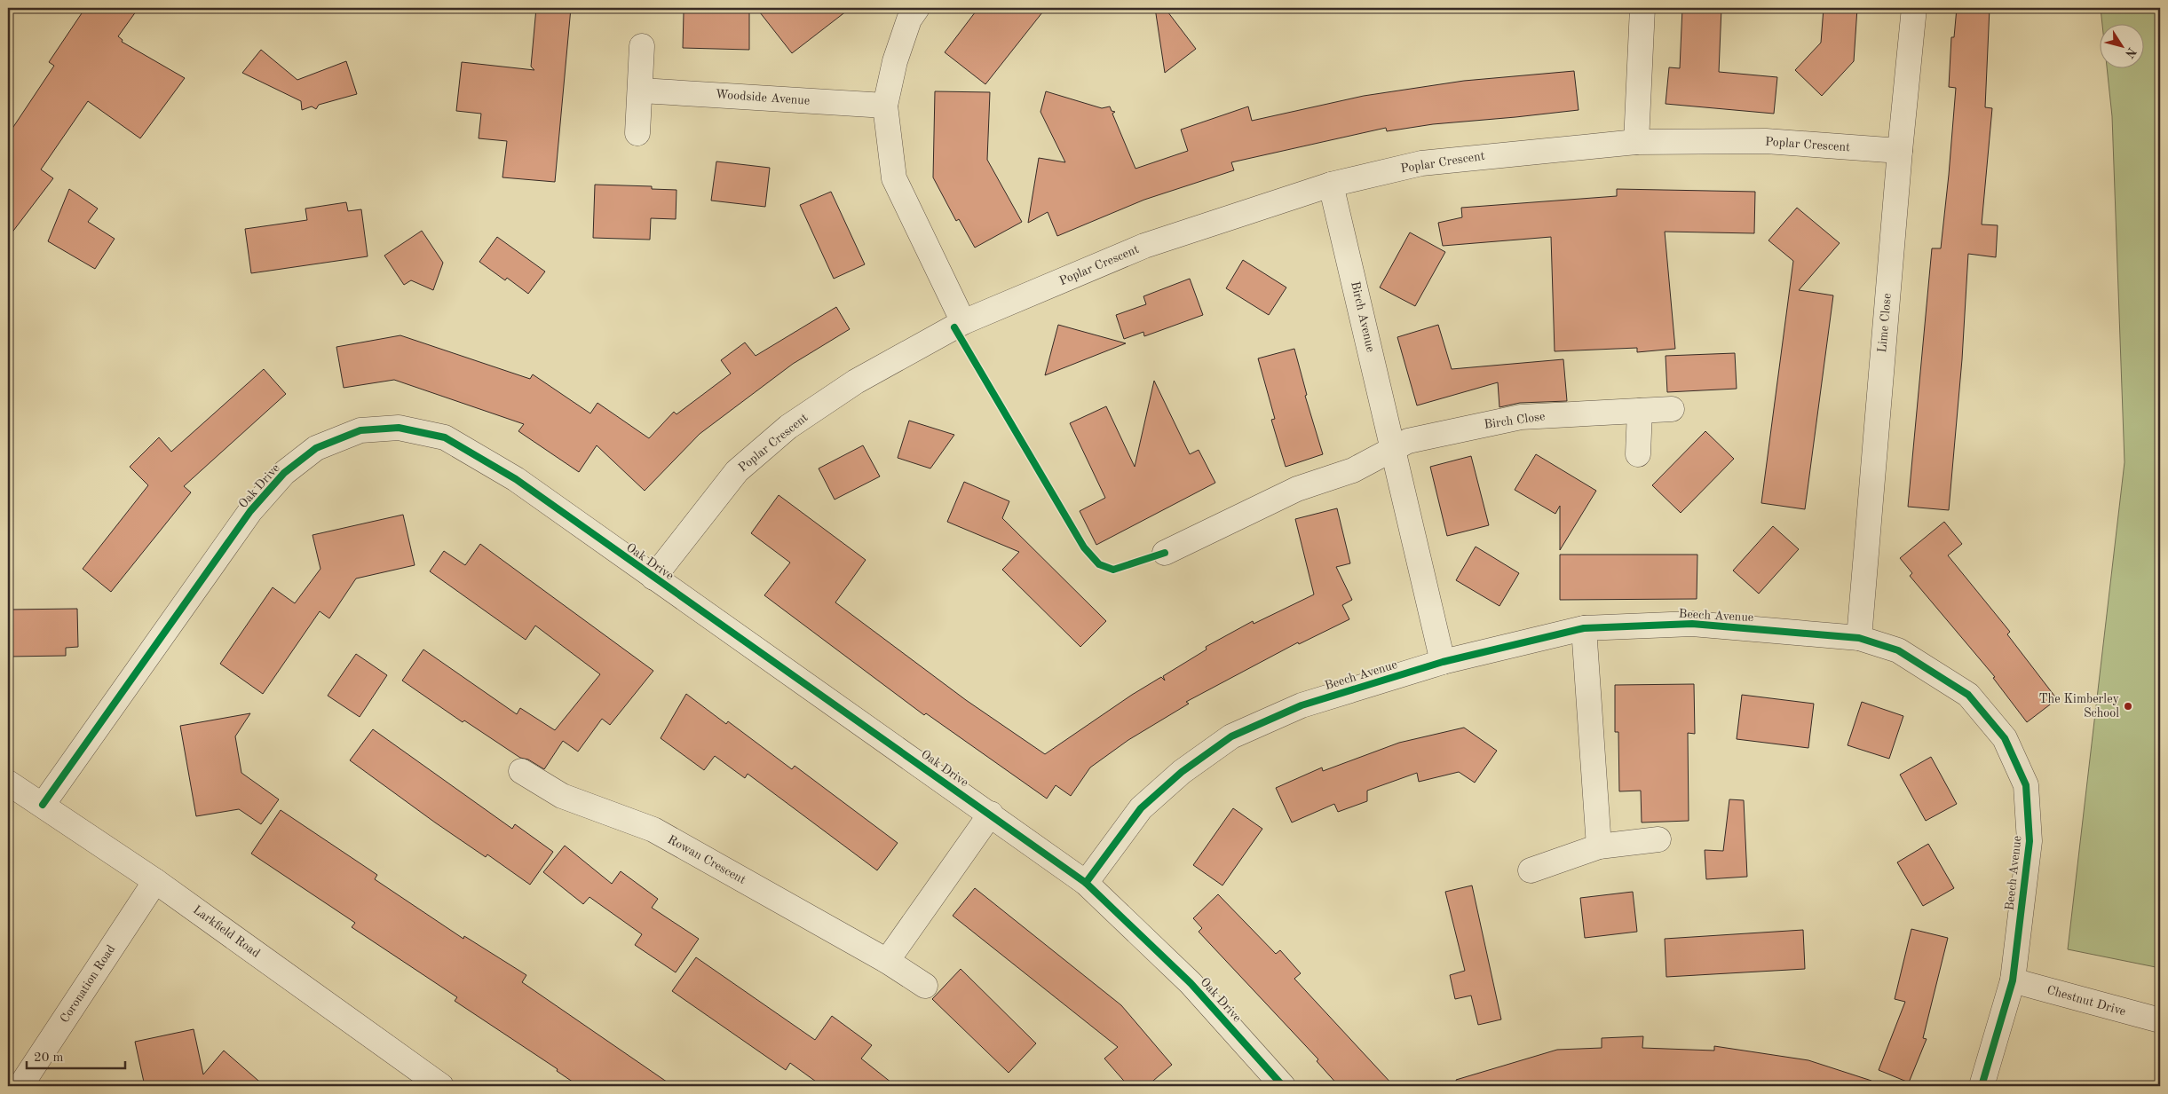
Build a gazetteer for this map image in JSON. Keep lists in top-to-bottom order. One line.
{"streets":{"street":["Woodside Avenue","Poplar Crescent","Birch Avenue","Lime Close","Birch Close","Oak Drive","Beech Avenue","Rowan Crescent","Larkfield Road","Coronation Road","Chestnut Drive"]},"crossings":[["Poplar Crescent","Birch Avenue"],["Poplar Crescent","Lime Close"],["Poplar Crescent","Oak Drive"],["Birch Avenue","Birch Close"],["Birch Avenue","Beech Avenue"],["Lime Close","Beech Avenue"],["Oak Drive","Beech Avenue"],["Oak Drive","Larkfield Road"],["Beech Avenue","Chestnut Drive"],["Larkfield Road","Coronation Road"]],"places":["The Kimberley School"],"scale_bar":"20 m","north":"bottom right"}
